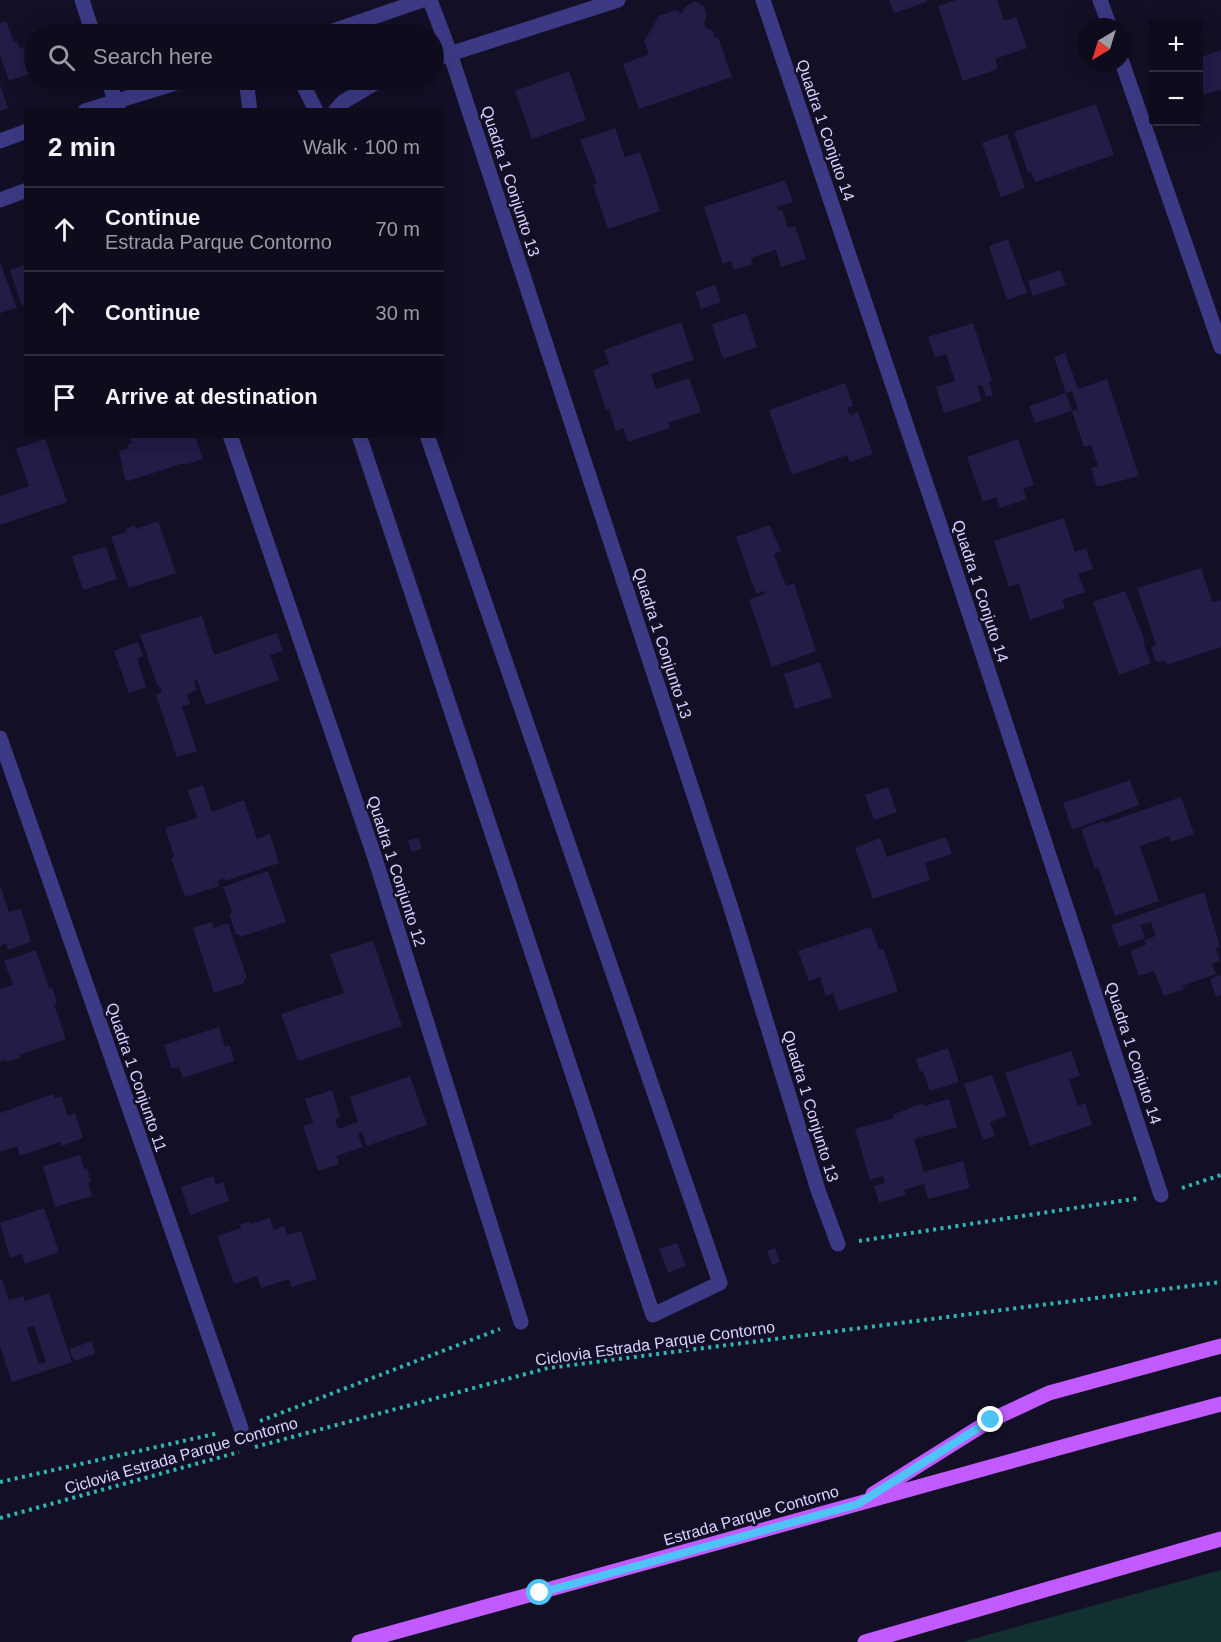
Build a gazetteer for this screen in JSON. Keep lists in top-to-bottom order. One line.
{"streets":{"main road":["Estrada Parque Contorno"],"street":["Quadra 1 Conjuto 14","Quadra 1 Conjunto 13","Quadra 1 Conjunto 12","Quadra 1 Conjunto 11"],"path":["Ciclovia Estrada Parque Contorno"]},"north":"bottom left","page":{"map_buttons":["+","−"],"search":"Search here","heading":["2 min","Walk · 100 m"],"list":[["Continue","Estrada Parque Contorno","70 m"],["Continue","30 m"],"Arrive at destination"]}}
